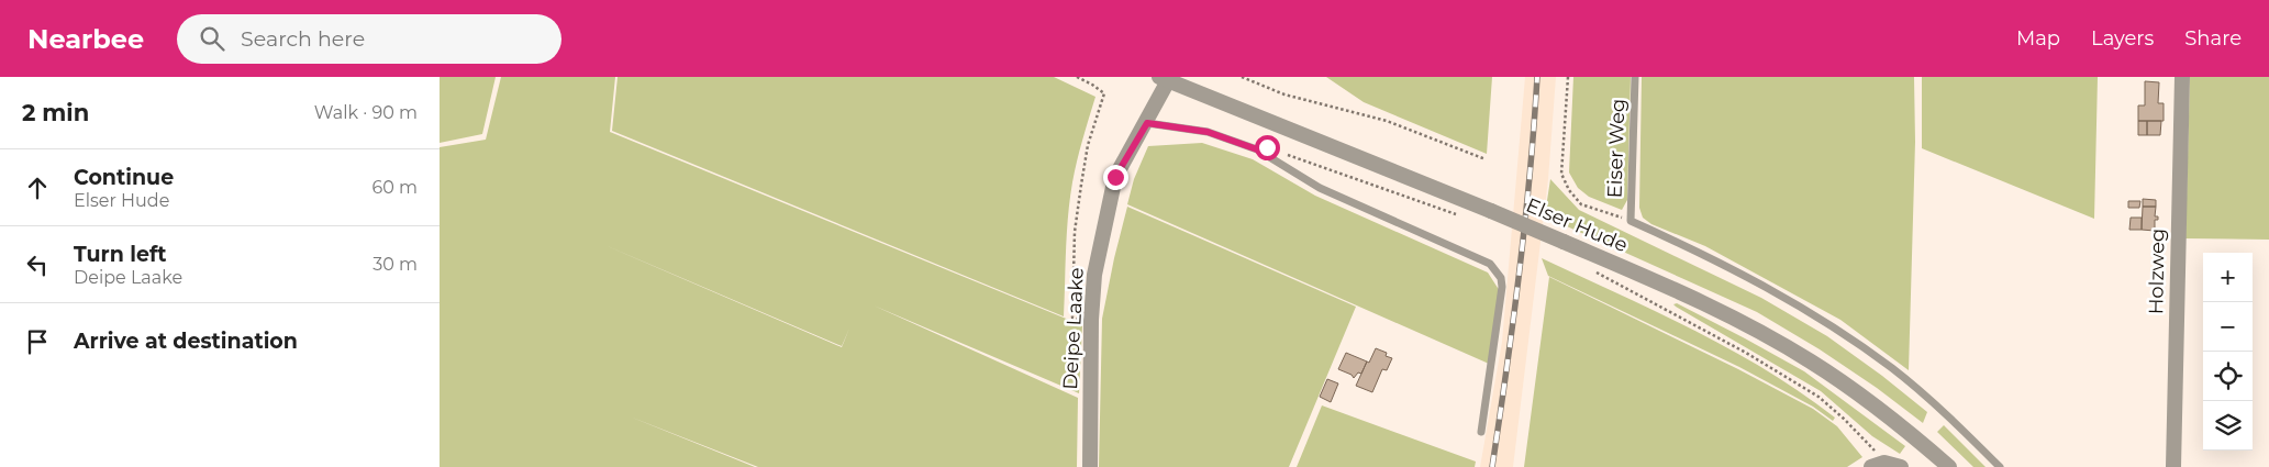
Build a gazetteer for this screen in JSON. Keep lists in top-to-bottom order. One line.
{"streets":{"street":["Elser Hude","Holzweg","Deipe Laake"],"lane":["Eiser Weg"]},"crossings":[["Elser Hude","Deipe Laake"]],"page":{"header":"Nearbee","search":"Search here","nav":["Map","Layers","Share"],"heading":["2 min","Walk · 90 m"],"list":[["Continue","Elser Hude","60 m"],["Turn left","Deipe Laake","30 m"],"Arrive at destination"],"map_buttons":["+","−"]}}
